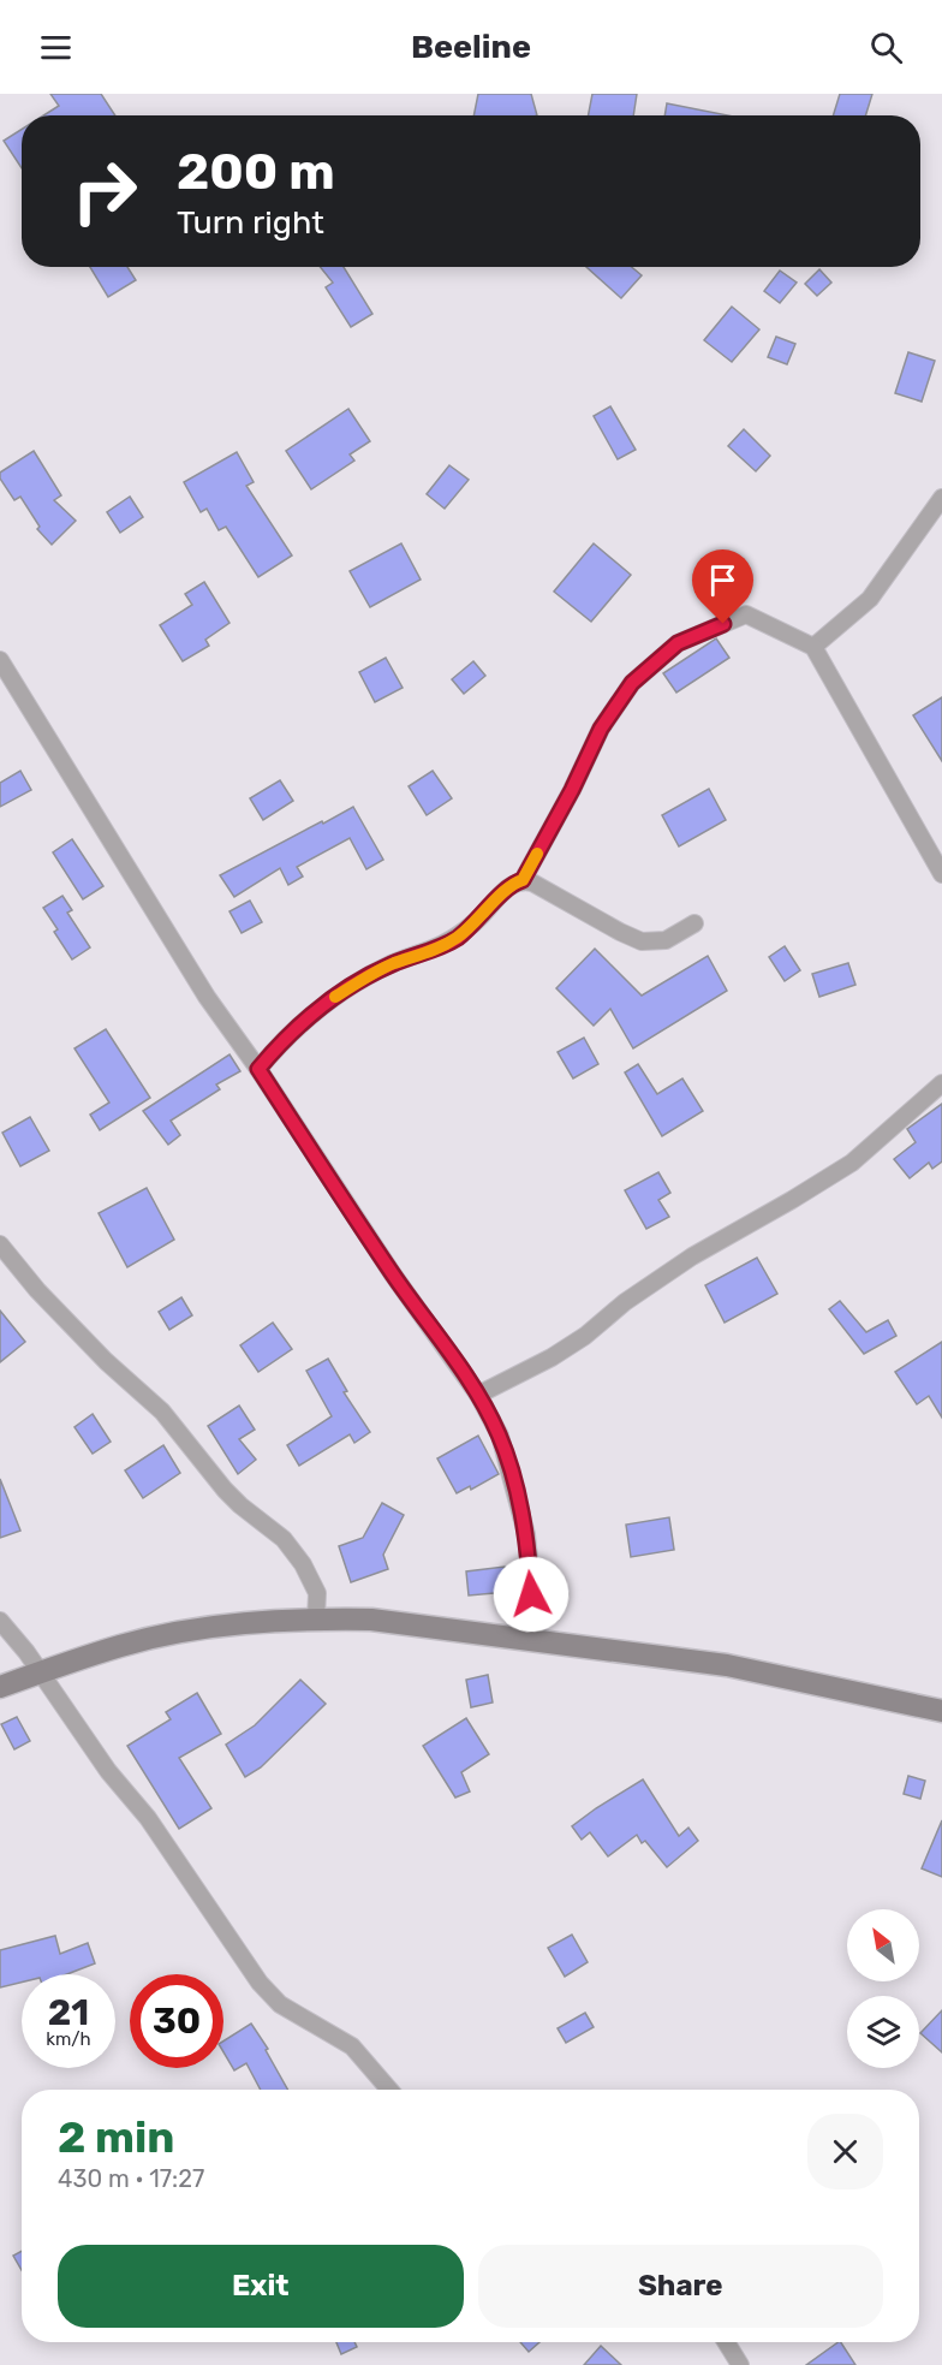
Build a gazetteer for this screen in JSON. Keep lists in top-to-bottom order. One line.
{"north":"top left","page":{"header":"Beeline","turn":["200 m","Turn right"],"speed":"21 km/h","limit":"30","heading":["2 min","430 m · 17:27"],"buttons":["Exit","Share"]}}
